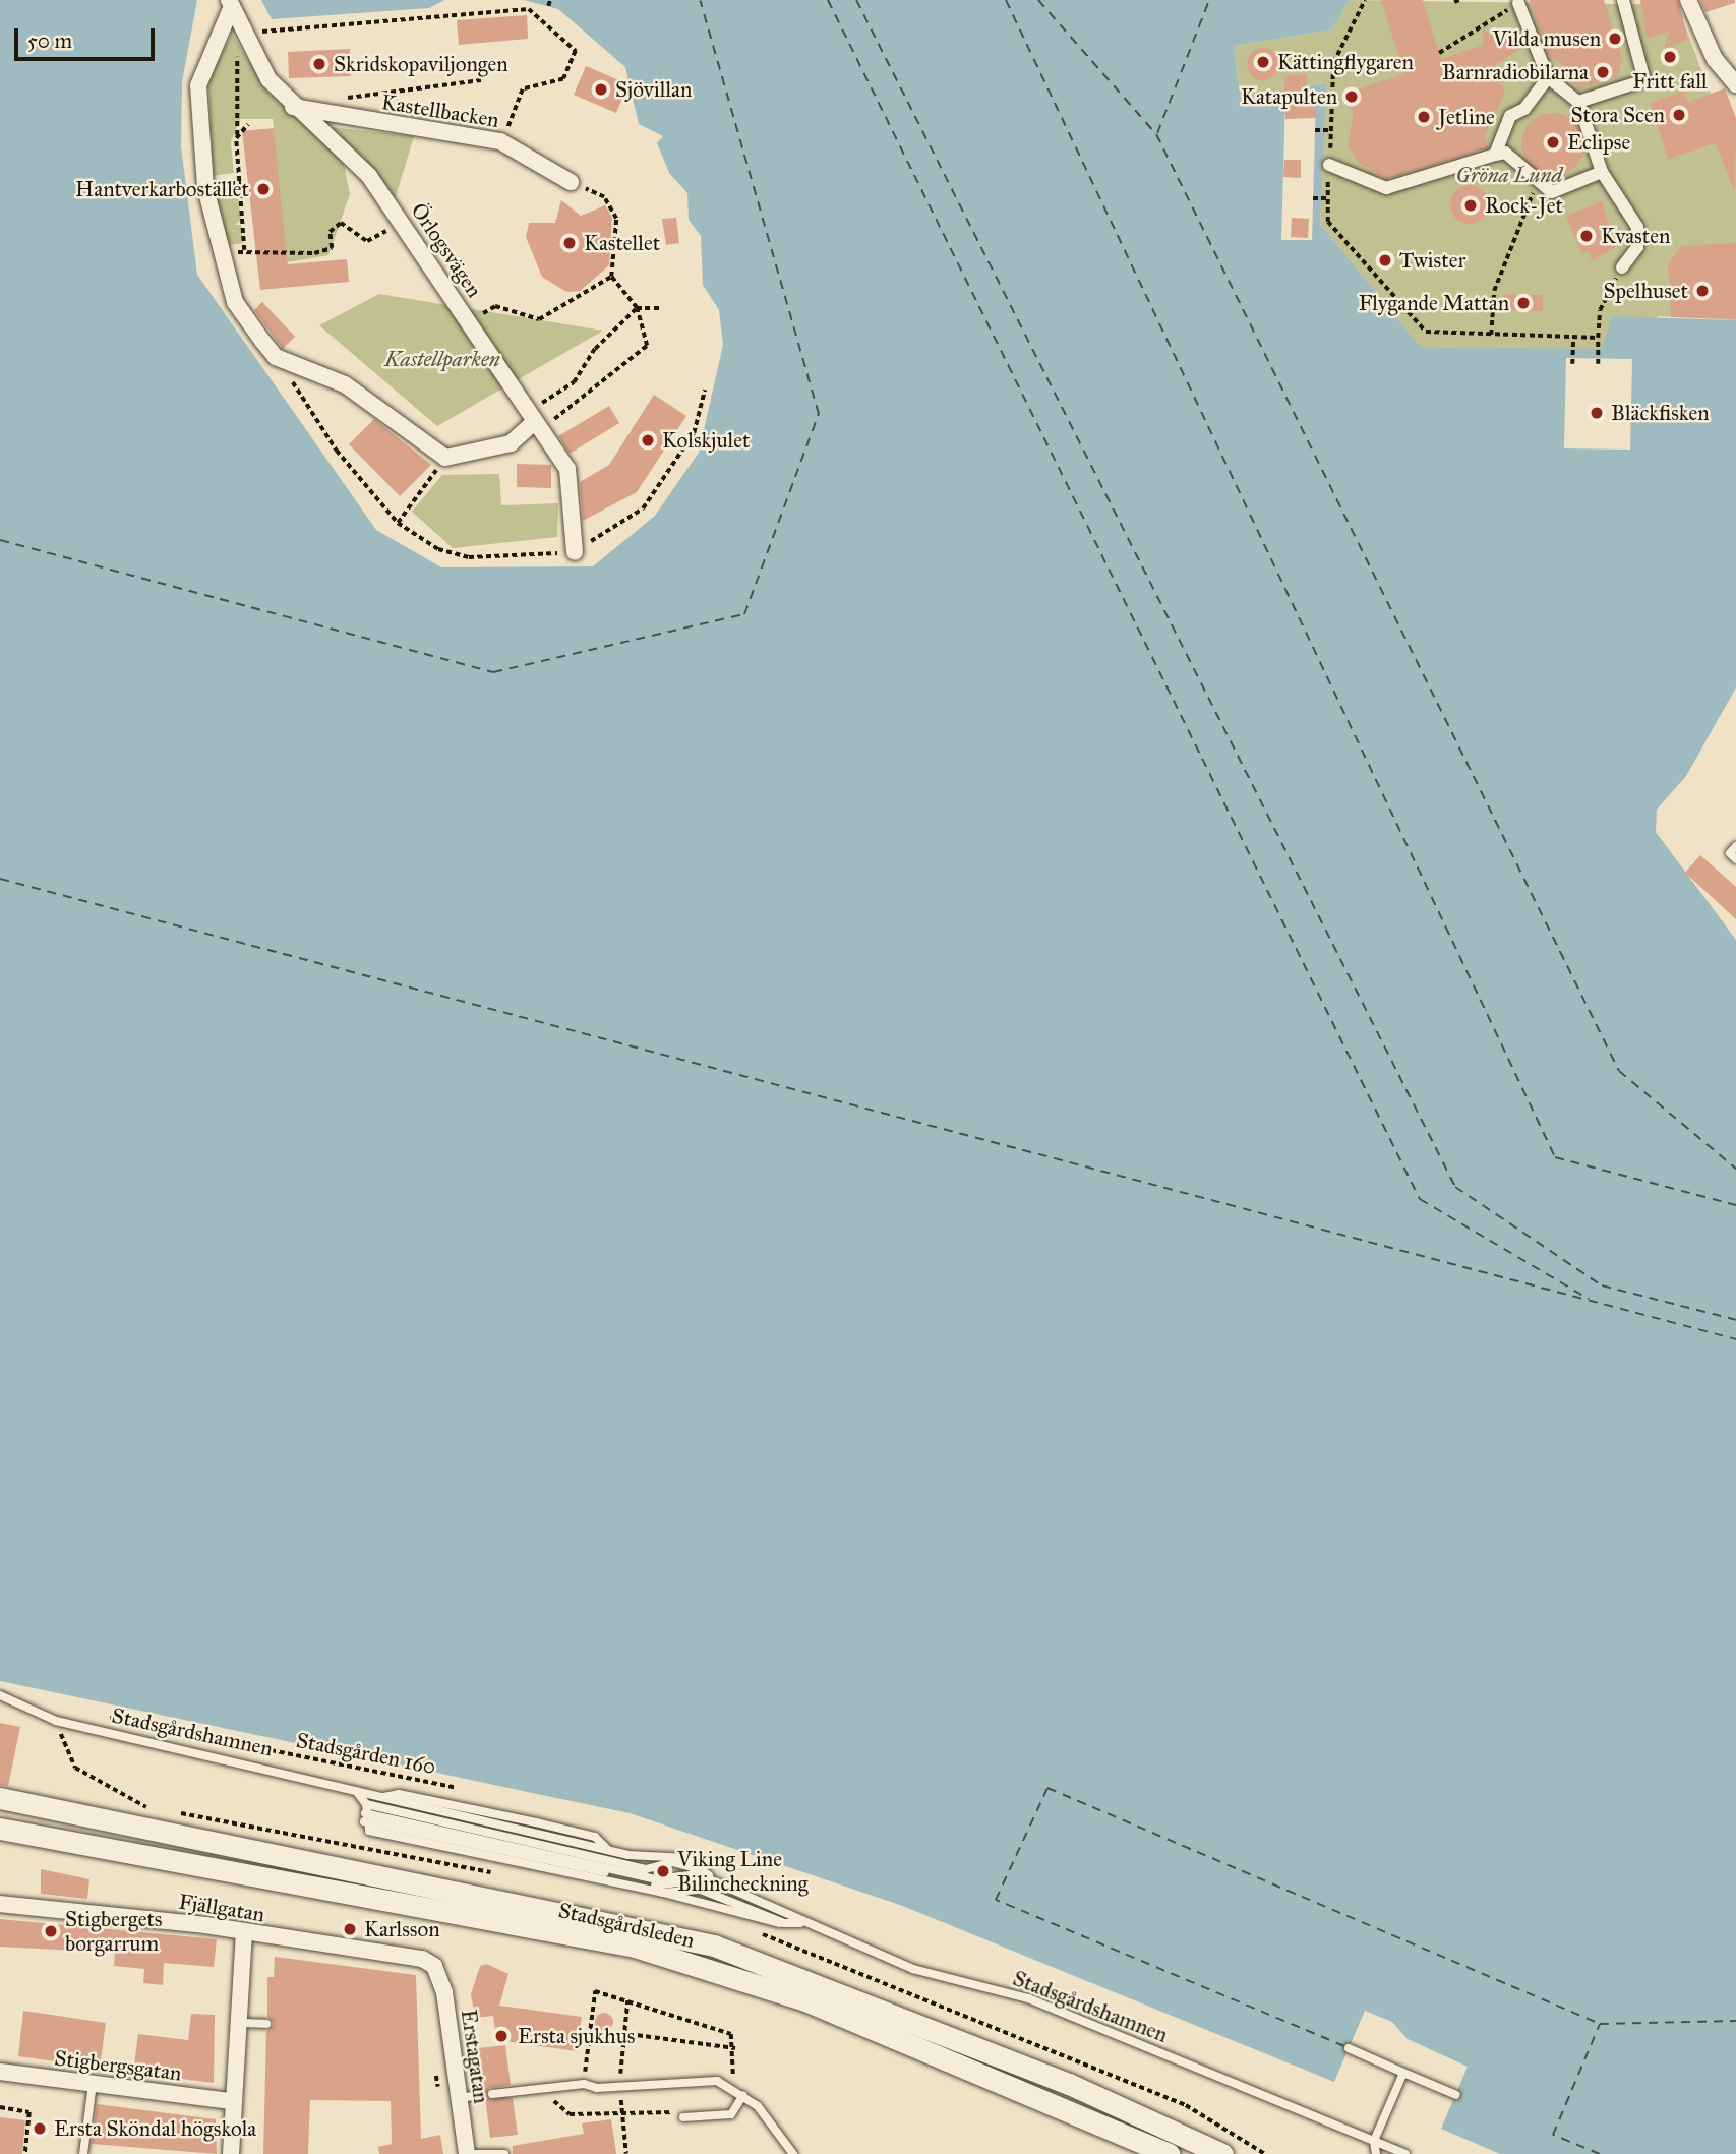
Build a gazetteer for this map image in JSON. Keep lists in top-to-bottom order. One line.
{"streets":{"main road":["Stadsgårdsleden"],"street":["Kastellbacken","Örlogsvägen","Fjällgatan","Erstagatan","Stigbergsgatan"],"lane":["Stadsgårdshamnen"],"path":["Stadsgården 160"]},"crossings":[["Kastellbacken","Örlogsvägen"],["Fjällgatan","Erstagatan"]],"parks":["Gröna Lund","Kastellparken"],"places":["Vilda musen","Fritt fall","Kättingflygaren","Skridskopaviljongen","Barnradiobilarna","Sjövillan","Katapulten","Stora Scen","Jetline","Eclipse","Hantverkarbostället","Rock-Jet","Kvasten","Kastellet","Twister","Spelhuset","Flygande Mattan","Bläckfisken","Kolskjulet","Viking Line Bilincheckning","Karlsson","Stigbergets borgarrum","Ersta sjukhus","Ersta Sköndal högskola"],"scale_bar":"50 m"}
